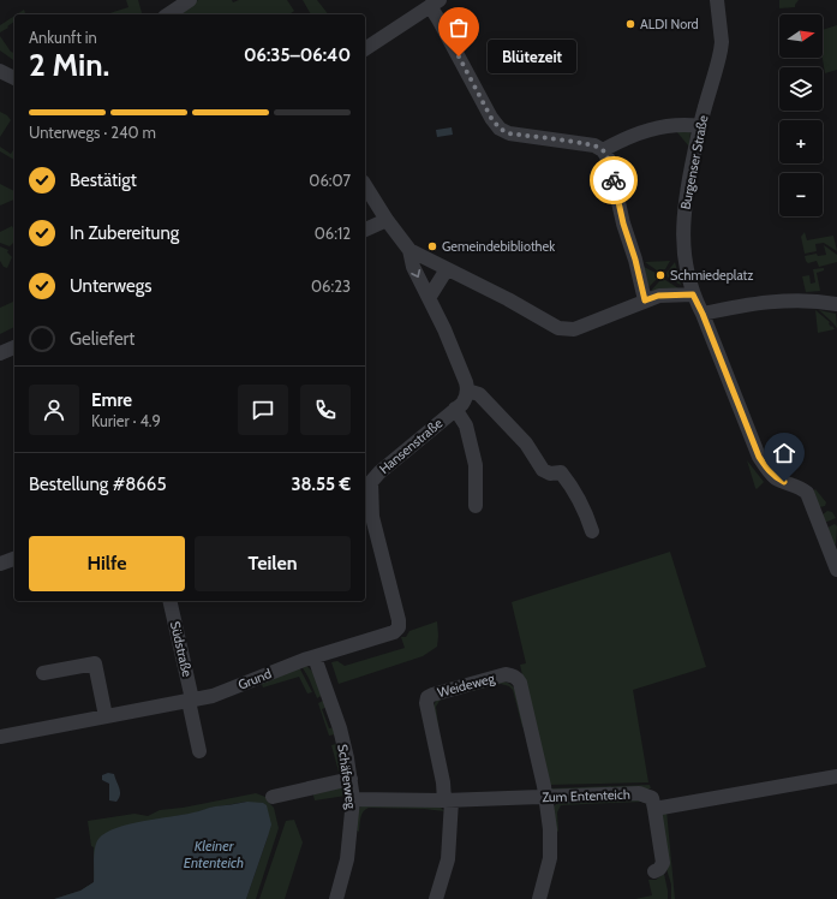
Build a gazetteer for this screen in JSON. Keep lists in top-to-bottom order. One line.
{"streets":{"street":["Burgenser Straße","Hansenstraße","Südstraße","Grund","Weideweg","Schäferweg","Zum Ententeich"]},"crossings":[["Hansenstraße","Grund"],["Südstraße","Grund"],["Grund","Schäferweg"],["Weideweg","Zum Ententeich"],["Schäferweg","Zum Ententeich"]],"water":["Kleiner Ententeich"],"places":["ALDI Nord","Blütezeit","Gemeindebibliothek","Schmiedeplatz"],"north":"right","page":{"map_buttons":["+","−"],"heading":["2 Min.","Ankunft in","06:35–06:40"],"panel":["Emre","Kurier · 4.9","Bestellung #8665","38.55 €"],"bubble":"Blütezeit","bar":"Unterwegs · 240 m","list":[["Bestätigt","06:07"],["In Zubereitung","06:12"],["Unterwegs","06:23"],"Geliefert"],"buttons":["Hilfe","Teilen"]}}
